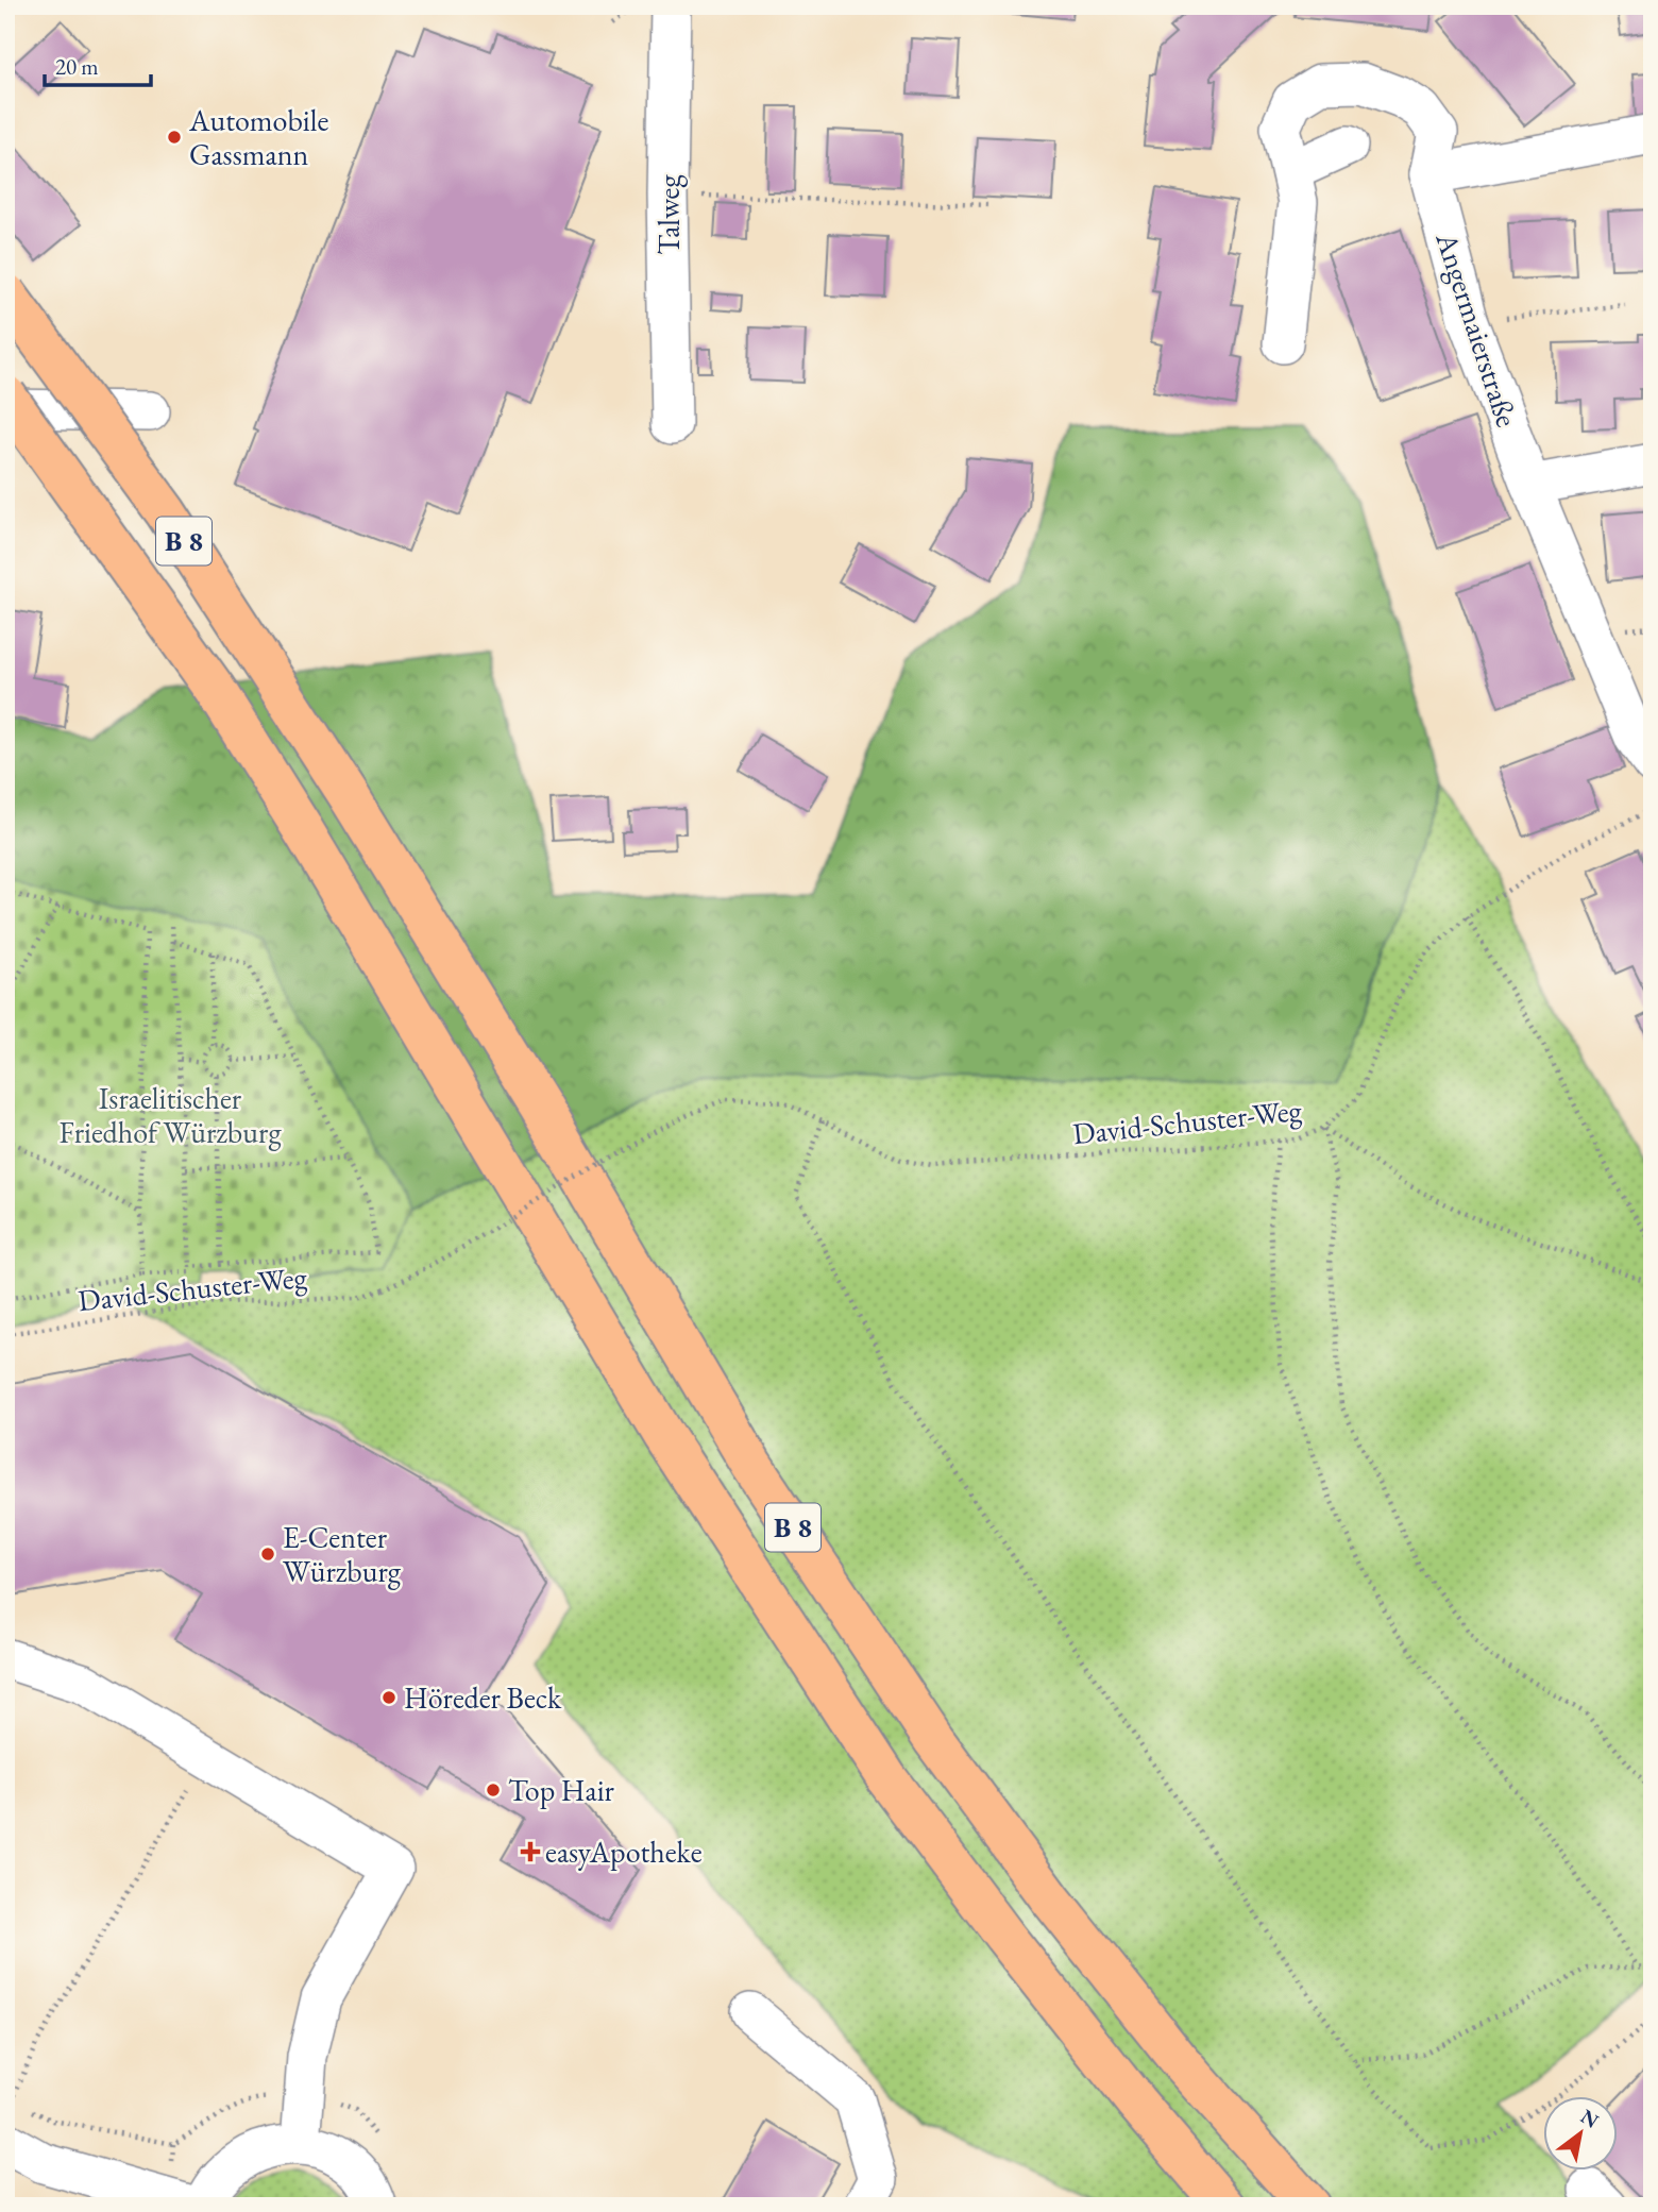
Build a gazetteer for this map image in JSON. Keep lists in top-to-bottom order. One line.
{"streets":{"highway":["B 8"],"street":["Talweg","Angermaierstraße"],"path":["David-Schuster-Weg"]},"parks":["Israelitischer Friedhof Würzburg"],"places":{"other":["Automobile Gassmann","E-Center Würzburg","Höreder Beck","Top Hair"],"health":["easyApotheke"]},"scale_bar":"20 m","north":"top right"}
